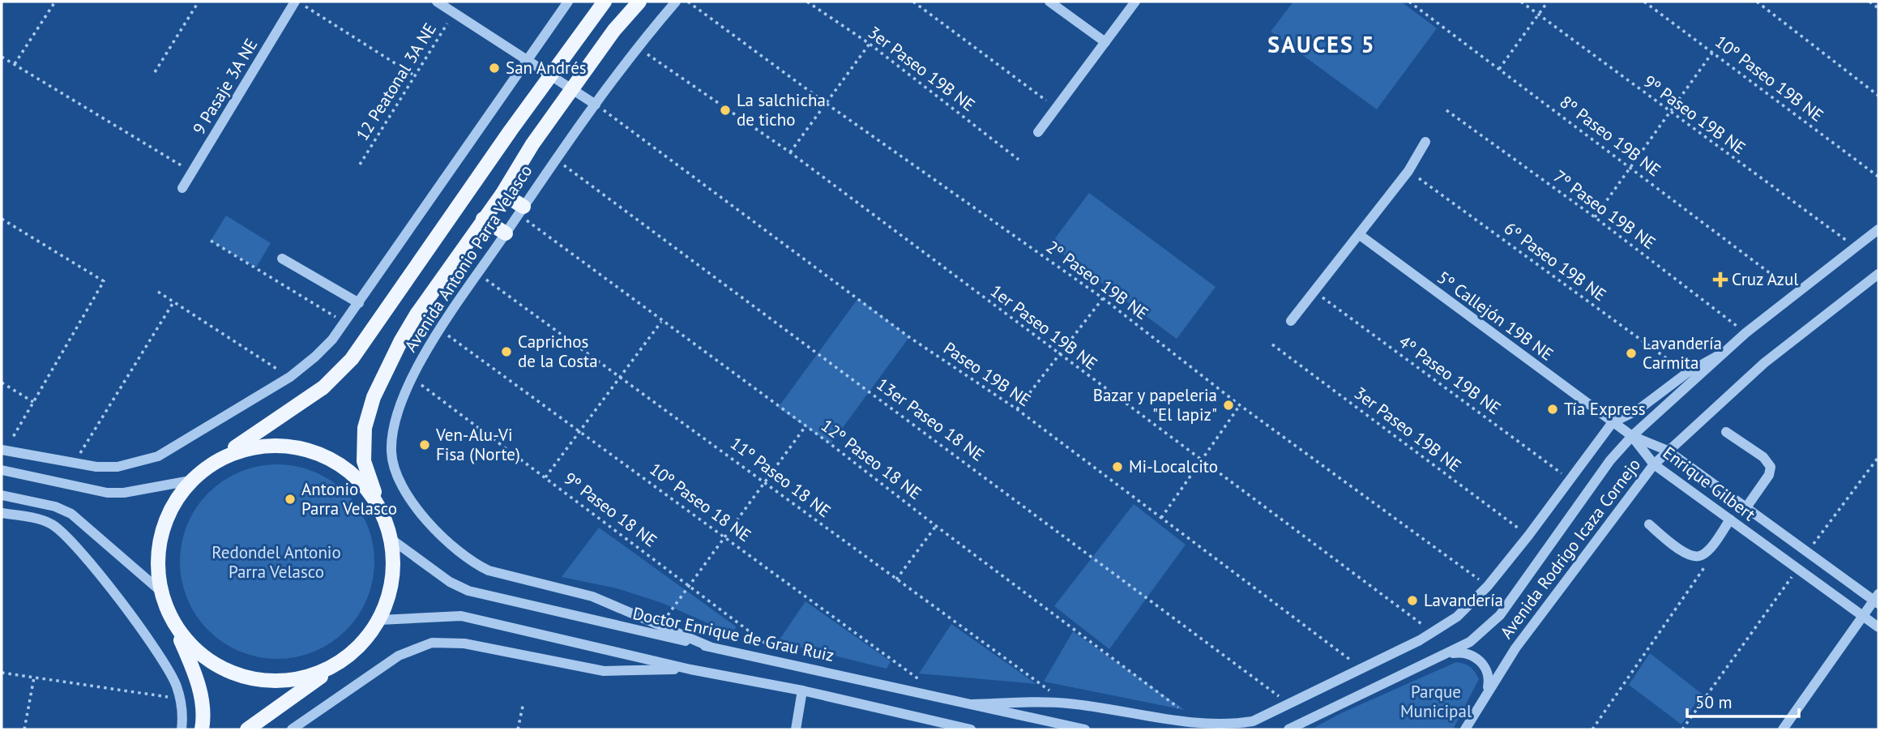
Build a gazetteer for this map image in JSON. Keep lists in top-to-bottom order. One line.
{"streets":{"main road":["Avenida Antonio Parra Velasco"],"street":["9 Pasaje 3A NE","5º Callejón 19B NE","Enrique Gilbert","Avenida Rodrigo Icaza Cornejo","Doctor Enrique de Grau Ruiz"],"path":["3er Paseo 19B NE","10º Paseo 19B NE","12 Peatonal 3A NE","9º Paseo 19B NE","8º Paseo 19B NE","7º Paseo 19B NE","6º Paseo 19B NE","2º Paseo 19B NE","1er Paseo 19B NE","Paseo 19B NE","4º Paseo 19B NE","13er Paseo 18 NE","12º Paseo 18 NE","11º Paseo 18 NE","10º Paseo 18 NE","9º Paseo 18 NE"]},"crossings":[["3er Paseo 19B NE","Avenida Rodrigo Icaza Cornejo"],["9º Paseo 19B NE","Avenida Rodrigo Icaza Cornejo"],["8º Paseo 19B NE","Avenida Rodrigo Icaza Cornejo"],["7º Paseo 19B NE","Avenida Rodrigo Icaza Cornejo"],["Avenida Antonio Parra Velasco","1er Paseo 19B NE"],["Avenida Antonio Parra Velasco","Paseo 19B NE"],["Avenida Antonio Parra Velasco","13er Paseo 18 NE"],["Avenida Antonio Parra Velasco","12º Paseo 18 NE"],["Avenida Antonio Parra Velasco","11º Paseo 18 NE"],["Avenida Antonio Parra Velasco","10º Paseo 18 NE"],["Avenida Antonio Parra Velasco","9º Paseo 18 NE"],["Avenida Antonio Parra Velasco","Doctor Enrique de Grau Ruiz"],["6º Paseo 19B NE","Avenida Rodrigo Icaza Cornejo"],["2º Paseo 19B NE","Avenida Rodrigo Icaza Cornejo"],["5º Callejón 19B NE","Enrique Gilbert"],["5º Callejón 19B NE","Avenida Rodrigo Icaza Cornejo"],["1er Paseo 19B NE","Avenida Rodrigo Icaza Cornejo"],["Paseo 19B NE","Avenida Rodrigo Icaza Cornejo"],["4º Paseo 19B NE","Avenida Rodrigo Icaza Cornejo"],["13er Paseo 18 NE","Avenida Rodrigo Icaza Cornejo"],["11º Paseo 18 NE","Avenida Rodrigo Icaza Cornejo"],["Enrique Gilbert","Avenida Rodrigo Icaza Cornejo"],["10º Paseo 18 NE","Doctor Enrique de Grau Ruiz"],["9º Paseo 18 NE","Doctor Enrique de Grau Ruiz"],["Avenida Rodrigo Icaza Cornejo","Doctor Enrique de Grau Ruiz"]],"districts":["SAUCES 5"],"parks":["Redondel Antonio Parra Velasco","Parque Municipal"],"places":{"other":["San Andrés","La salchicha de ticho","Caprichos de la Costa","Lavandería Carmita","Bazar y papeleria \"El lapiz\"","Tía Express","Ven-Alu-Vi Fisa (Norte)","Mi-Localcito","Antonio Parra Velasco","Lavandería"],"health":["Cruz Azul"]},"scale_bar":"50 m"}
